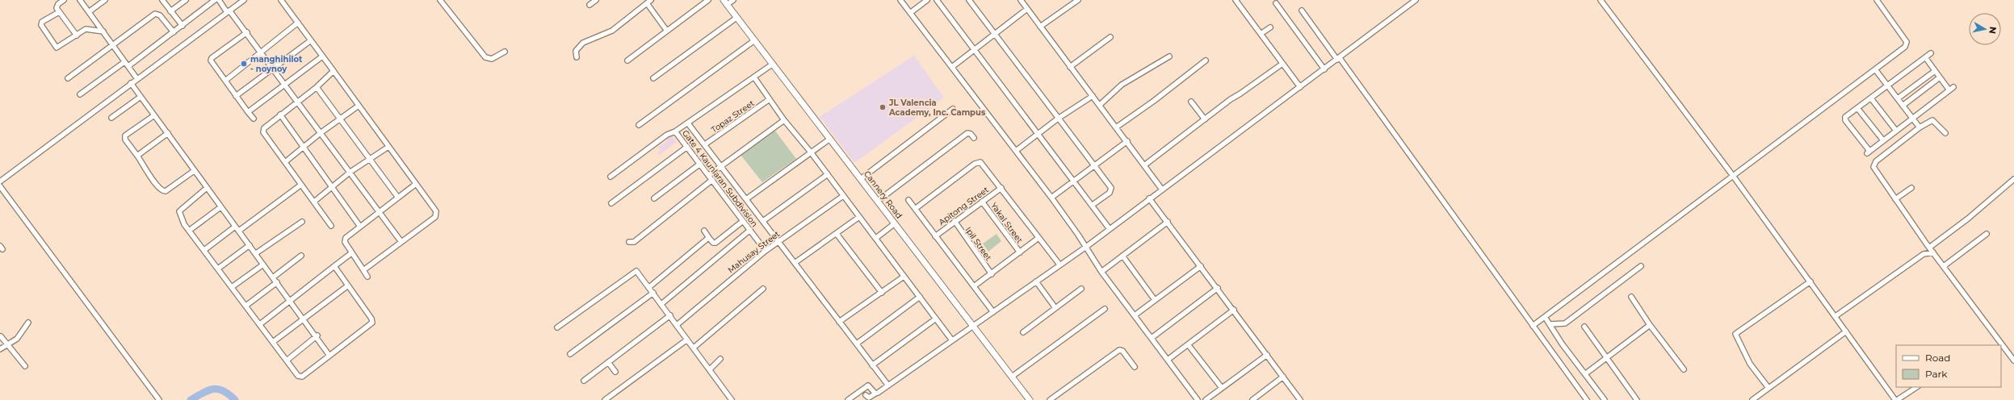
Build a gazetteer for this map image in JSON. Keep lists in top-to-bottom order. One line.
{"streets":{"main road":["Cannery Road"],"street":["Topaz Street","Gate 4 Kaunlaran Subdivision","Apitong Street","Yakal Street","Ipil Street","Mahusay Street"]},"crossings":[["Gate 4 Kaunlaran Subdivision","Cannery Road"],["Gate 4 Kaunlaran Subdivision","Mahusay Street"],["Apitong Street","Yakal Street"],["Apitong Street","Ipil Street"]],"places":["manghihilot - noynoy","JL Valencia Academy, Inc. Campus"],"legend":["Road","Park"],"north":"right"}
